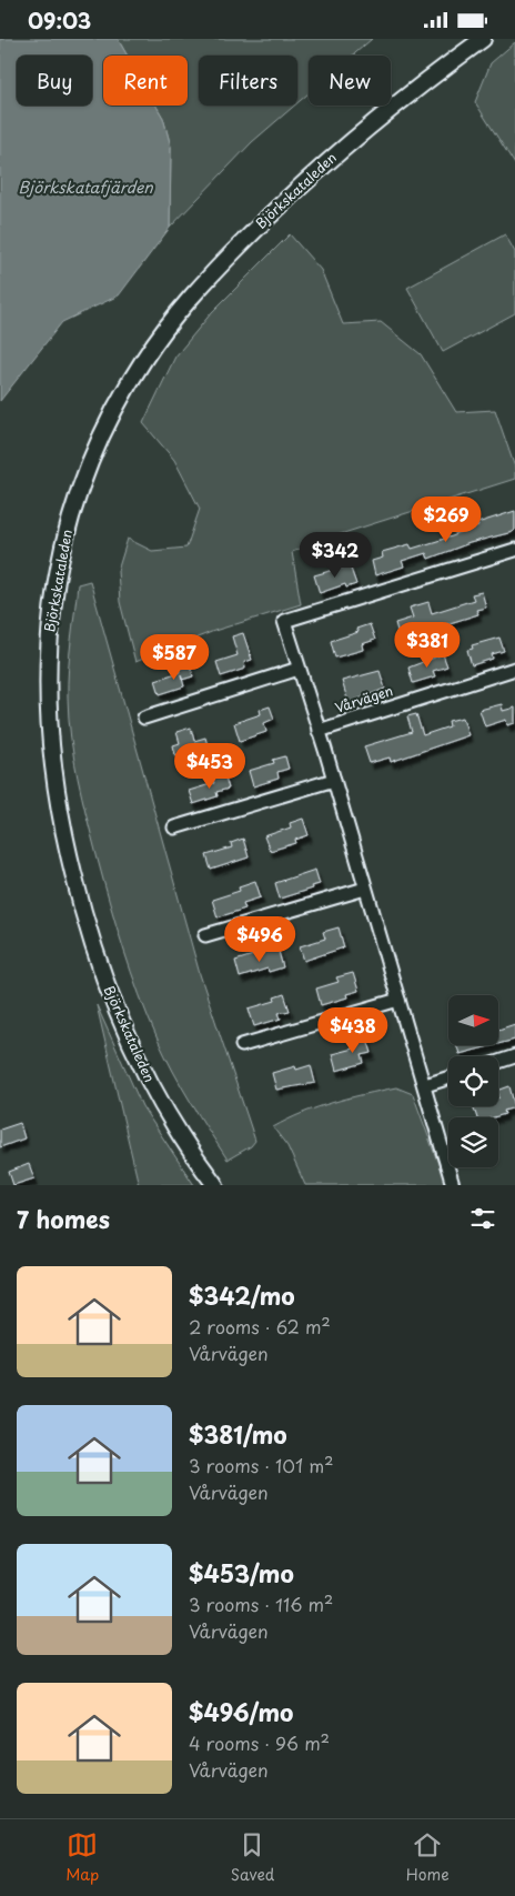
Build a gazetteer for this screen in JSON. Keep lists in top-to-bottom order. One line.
{"streets":{"main road":["Björkskataleden"],"street":["Vårvägen"]},"water":["Björkskatafjärden"],"north":"right","page":{"status":"09:03","chip":["Buy","Rent","Filters","New"],"price":["$269","$342","$381","$587","$453","$496","$438"],"heading":"7 homes","list":[{"name":"$342/mo","note":"2 rooms · 62 m² · Vårvägen"},{"name":"$381/mo","note":"3 rooms · 101 m² · Vårvägen"},{"name":"$453/mo","note":"3 rooms · 116 m² · Vårvägen"},{"name":"$496/mo","note":"4 rooms · 96 m² · Vårvägen"}],"tabs":["Map","Saved","Home"]}}
